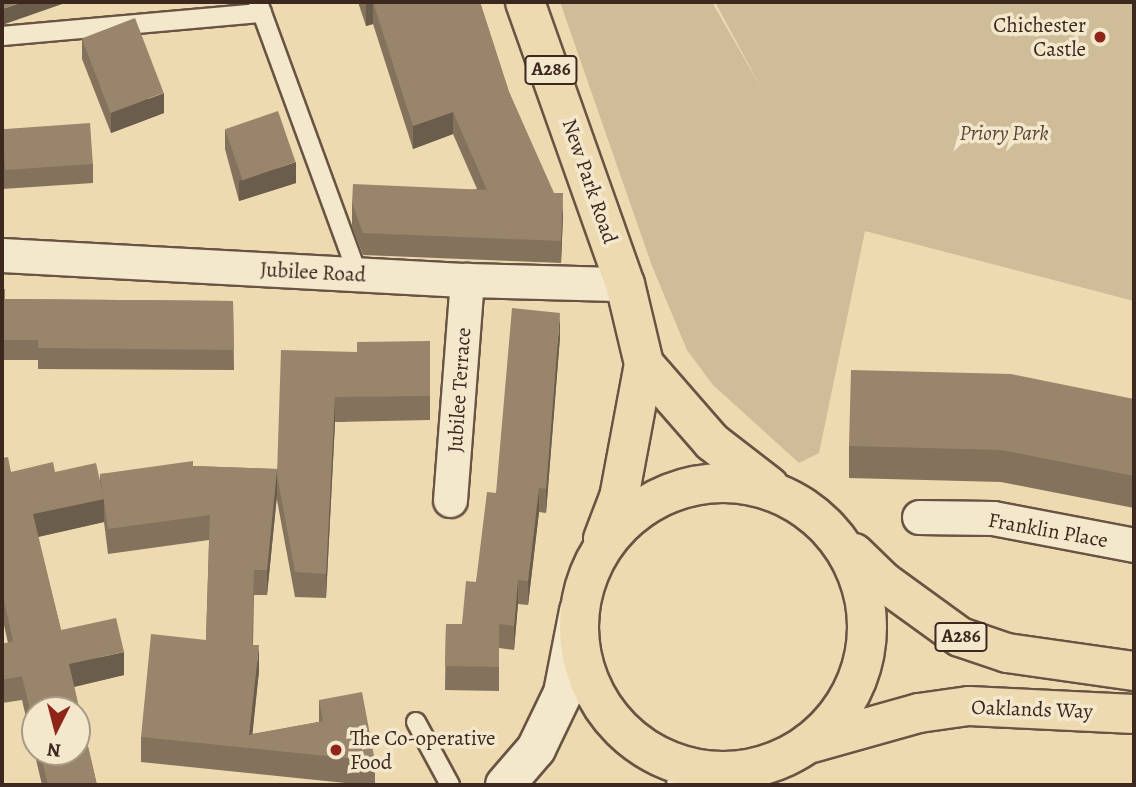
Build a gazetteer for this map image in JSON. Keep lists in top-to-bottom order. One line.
{"streets":{"main road":["A286","New Park Road","Oaklands Way"],"street":["Jubilee Road","Jubilee Terrace","Franklin Place"]},"crossings":[["A286","New Park Road"],["New Park Road","Jubilee Road"],["Jubilee Road","Jubilee Terrace"]],"parks":["Priory Park"],"places":["Chichester Castle","The Co-operative Food"],"north":"bottom"}
